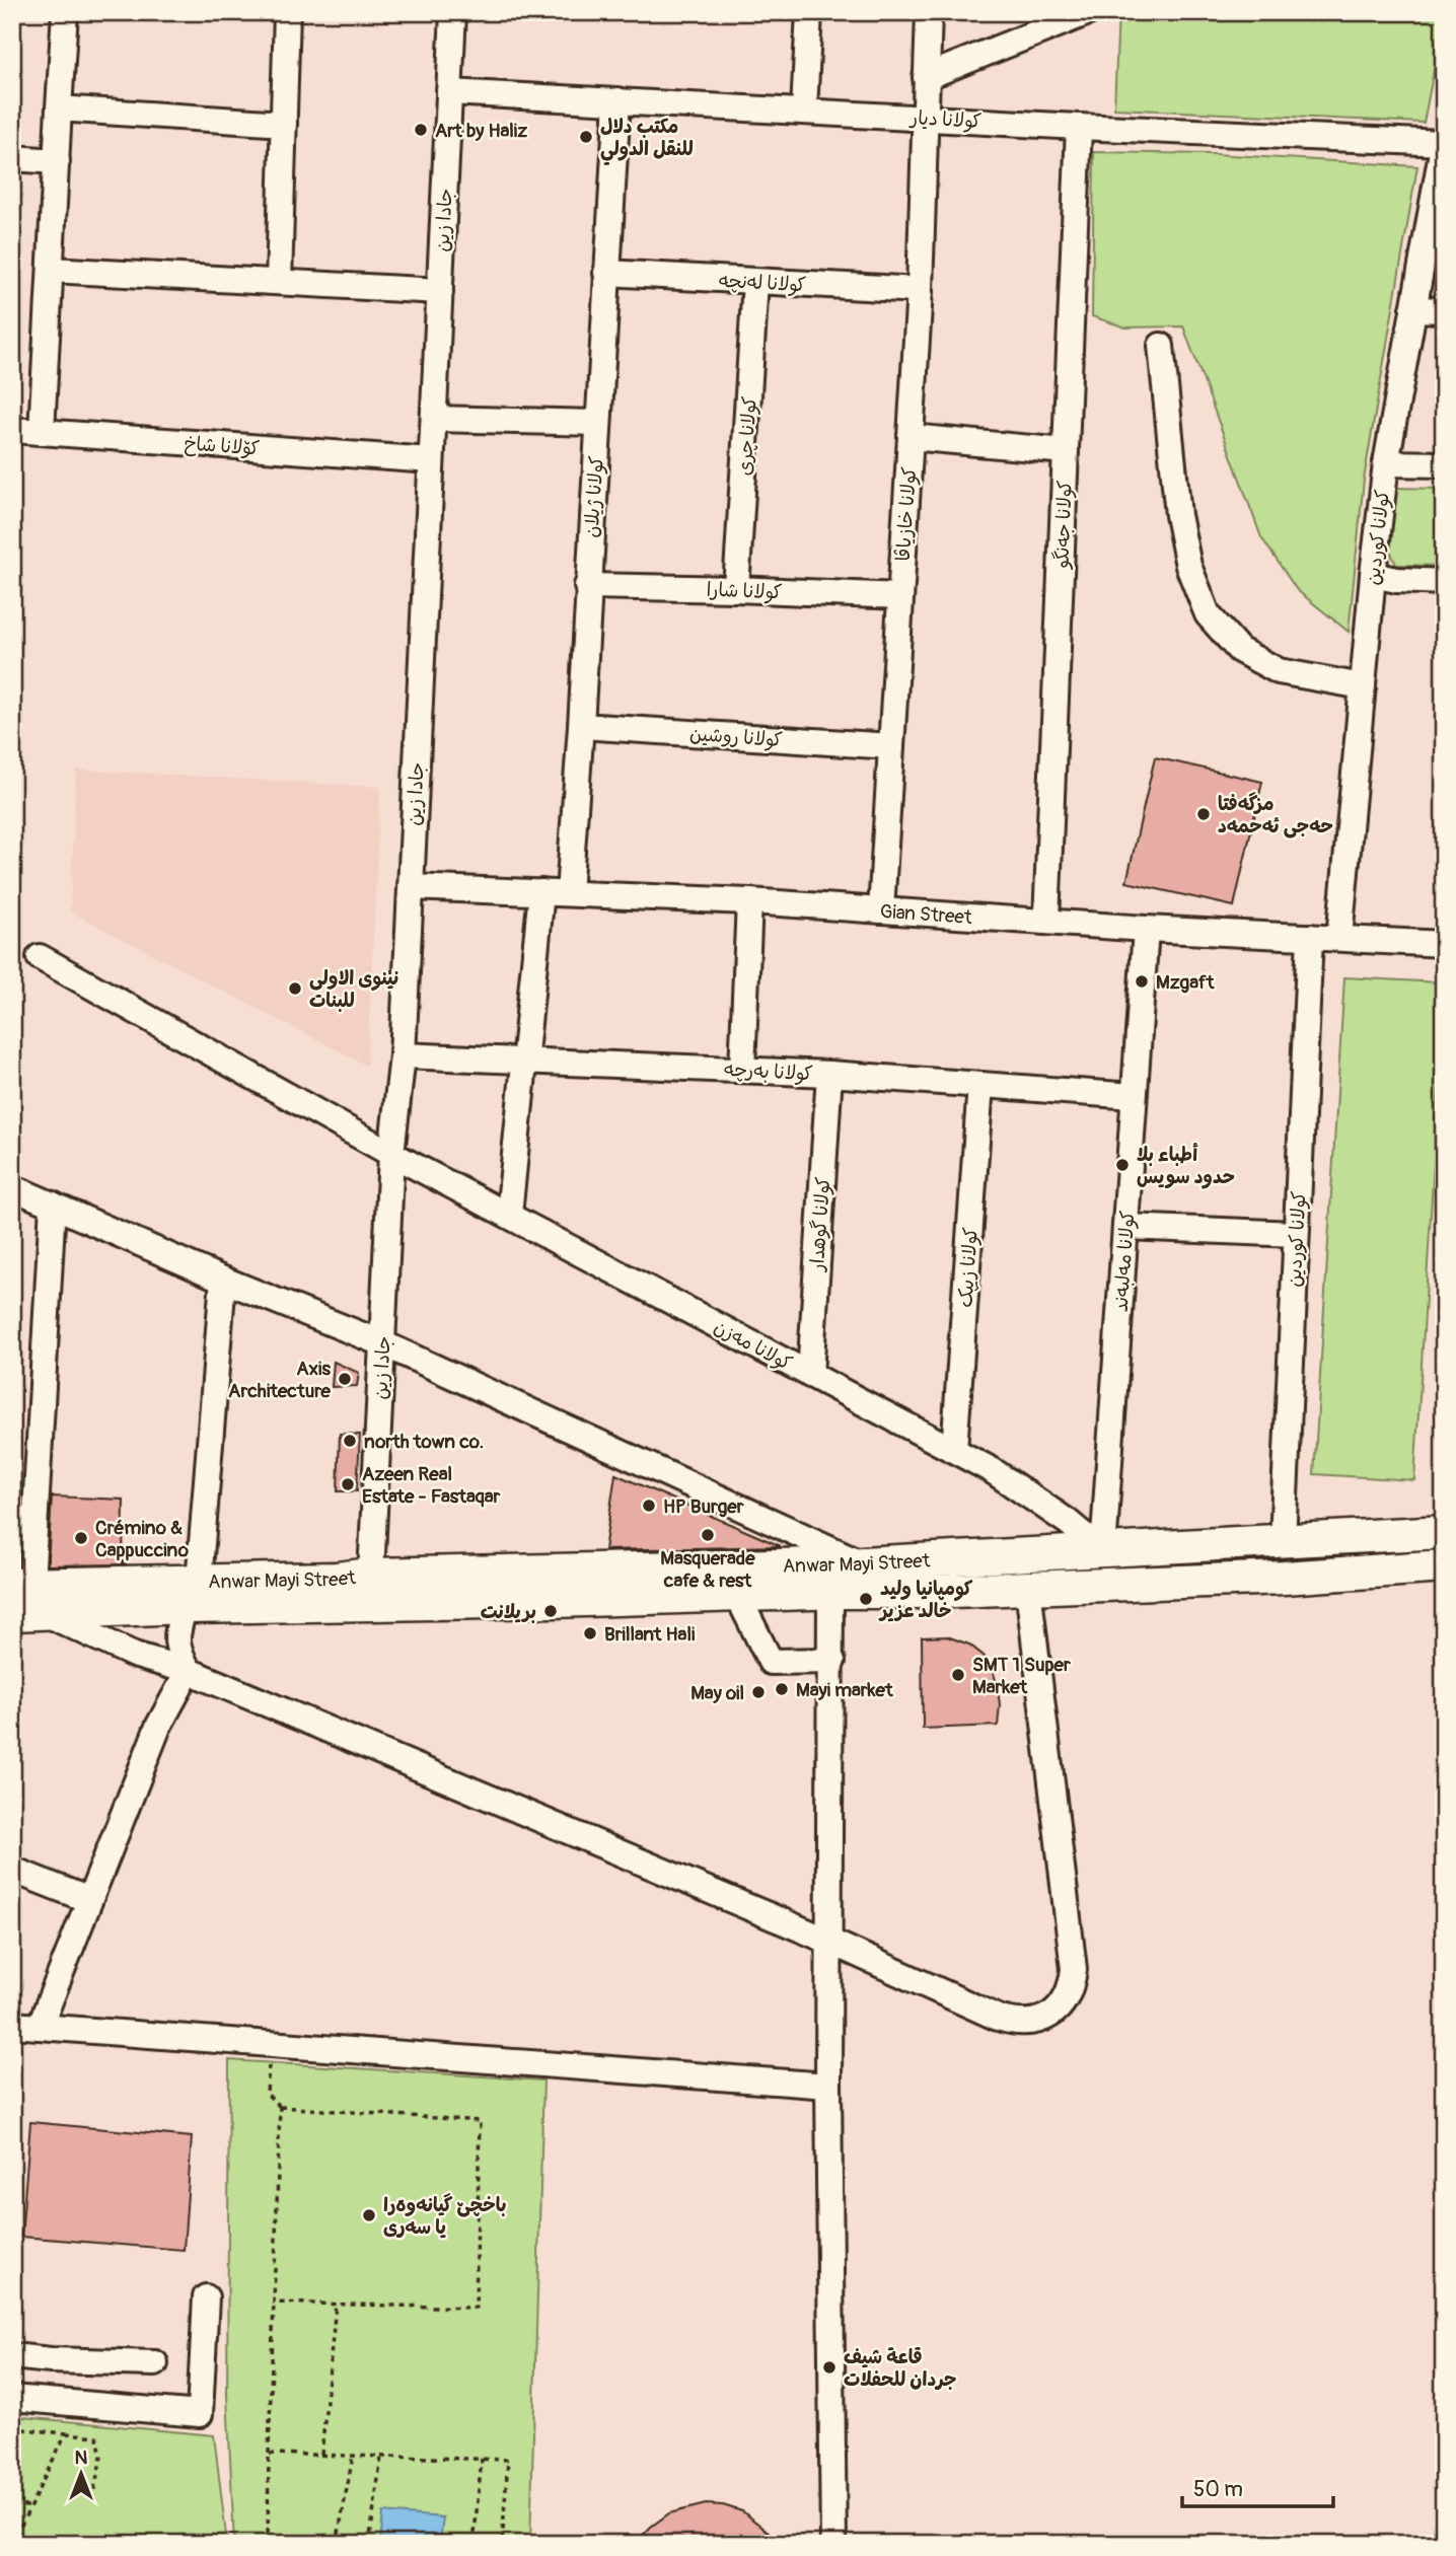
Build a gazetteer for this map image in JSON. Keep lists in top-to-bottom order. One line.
{"streets":{"main road":["Anwar Mayi Street"],"street":["کولانا دیار","جادا زین","کولانا لەنچە","کولانا چری","کۆلانا شاخ","کولانا ژیلان","کولانا خازیاڤا","کولانا جەنگو","کولانا کوردین","کولانا شارا","کولانا روشین","Gian Street","کولانا بەرچە","کولانا گوهدار","کولانا مەلبەند","کولانا زیپک","کولانا مەزن"]},"crossings":[["کولانا دیار","جادا زین"],["کولانا دیار","کولانا ژیلان"],["کولانا دیار","کولانا خازیاڤا"],["کولانا دیار","کولانا جەنگو"],["کولانا دیار","کولانا کوردین"],["جادا زین","کۆلانا شاخ"],["جادا زین","Gian Street"],["جادا زین","کولانا بەرچە"],["جادا زین","کولانا مەزن"],["جادا زین","Anwar Mayi Street"],["کولانا لەنچە","کولانا چری"],["کولانا لەنچە","کولانا ژیلان"],["کولانا لەنچە","کولانا خازیاڤا"],["کولانا چری","کولانا شارا"],["کولانا ژیلان","کولانا شارا"],["کولانا ژیلان","کولانا روشین"],["کولانا ژیلان","Gian Street"],["کولانا خازیاڤا","کولانا شارا"],["کولانا خازیاڤا","کولانا روشین"],["کولانا خازیاڤا","Gian Street"],["کولانا جەنگو","Gian Street"],["کولانا کوردین","Gian Street"],["کولانا کوردین","Anwar Mayi Street"],["Gian Street","کولانا مەلبەند"],["کولانا بەرچە","کولانا گوهدار"],["کولانا بەرچە","کولانا مەلبەند"],["کولانا بەرچە","کولانا زیپک"],["کولانا گوهدار","کولانا مەزن"],["کولانا مەلبەند","کولانا مەزن"],["کولانا مەلبەند","Anwar Mayi Street"],["کولانا زیپک","کولانا مەزن"],["کولانا مەزن","Anwar Mayi Street"]],"places":["Art by Haliz","مكتب دلال للنقل الدولي","مزگەفتا حەجی ئەحمەد","Mzgaft","نينوى الاولى للبنات","أطباء بلا حدود سويس","Axis Architecture","north town co.","Azeen Real Estate - Fastaqar","HP Burger","Masquerade cafe & rest","Crémino & Cappuccino","كومپانيا وليد خالد عزير","بریلانت","Brillant Hali","SMT 1 Super Market","Mayi market","May oil","باخچێ گیانەوەرا یا سەری","قاعة شيف جردان للحفلات"],"scale_bar":"50 m","north":"top"}
